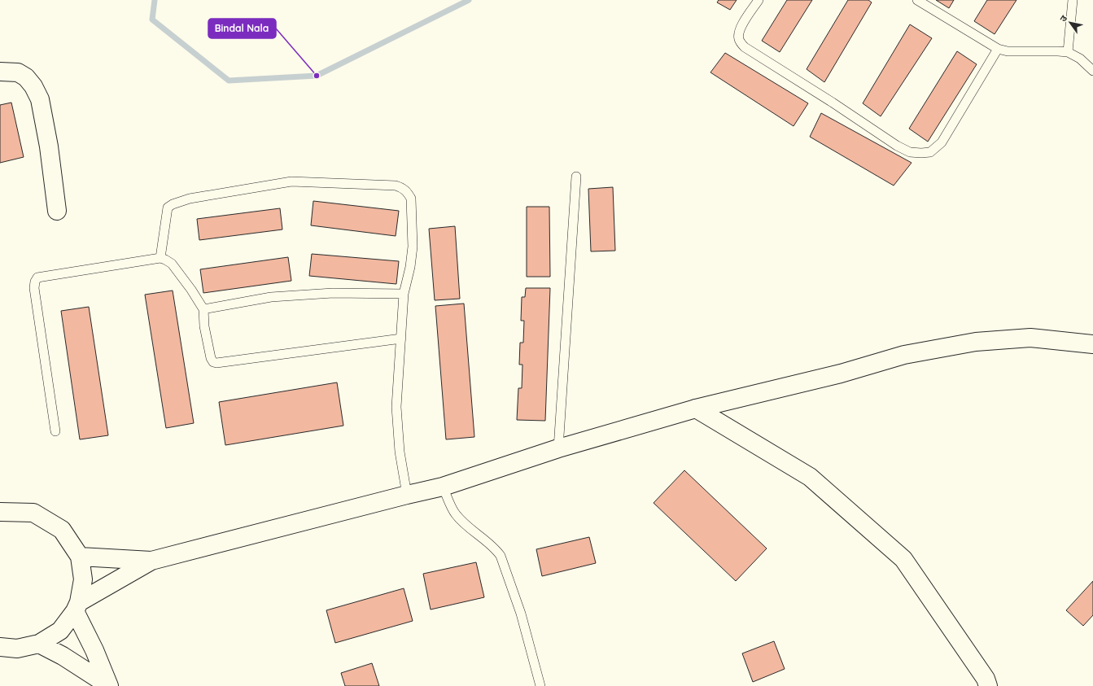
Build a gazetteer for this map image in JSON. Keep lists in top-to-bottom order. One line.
{"places":["Bindal Nala"],"north":"top left"}
